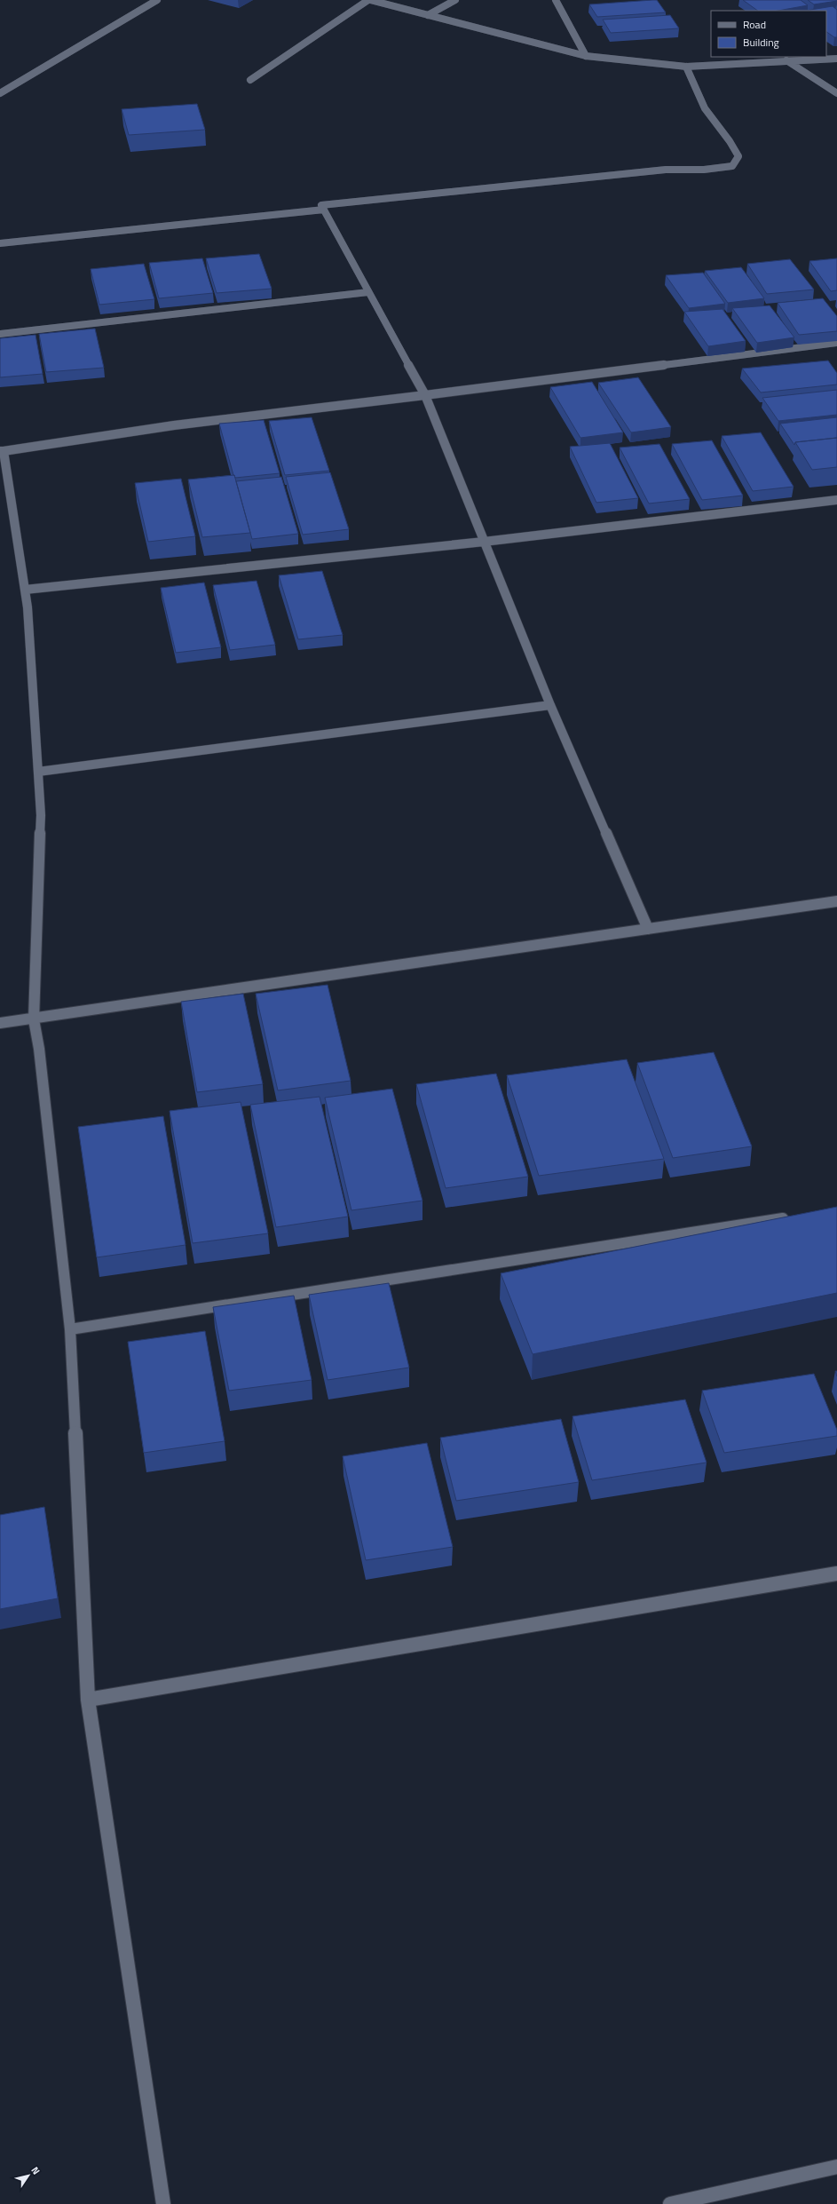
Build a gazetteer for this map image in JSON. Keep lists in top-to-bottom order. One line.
{"legend":["Road","Building"],"north":"top right"}
